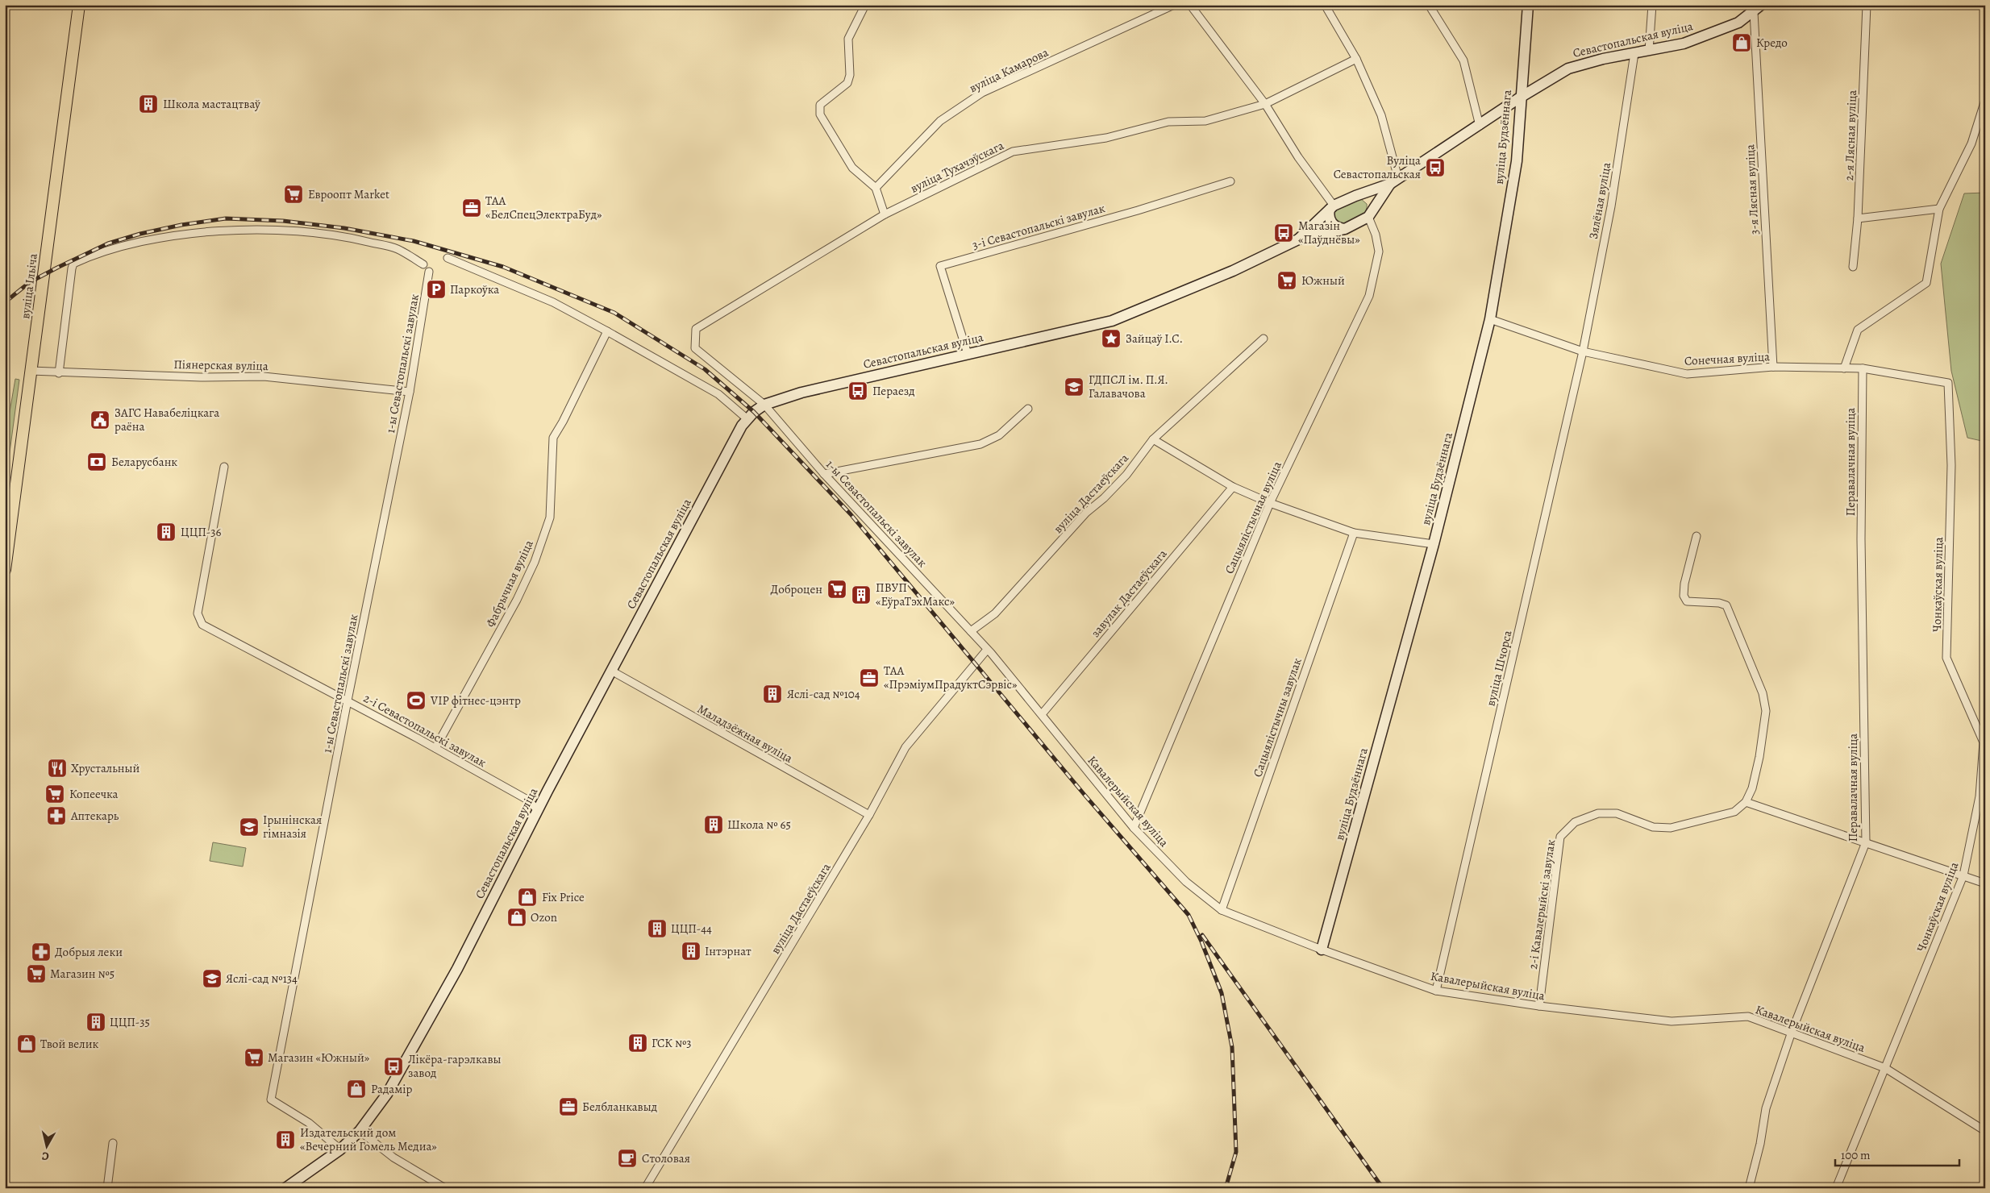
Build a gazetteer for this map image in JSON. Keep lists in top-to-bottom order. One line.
{"streets":{"main road":["вуліца Ільіча"],"street":["Севастопальская вуліца","вуліца Камарова","2-я Лясная вуліца","вуліца Будзённага","вуліца Тухачэўскага","3-я Лясная вуліца","Зялёная вуліца","3-і Севастопальскі завулак","Сонечная вуліца","1-ы Севастопальскі завулак","Піянерская вуліца","Перавалачная вуліца","вуліца Дастаеўскага","Сацыялістычная вуліца","Фабрычная вуліца","Чонкаўская вуліца","завулак Дастаеўскага","вуліца Шчорса","Сацыялістычны завулак","2-і Севастопальскі завулак","Маладзёжная вуліца","Кавалерыйская вуліца","2-і Кавалерыйскі завулак"]},"crossings":[["Севастопальская вуліца","вуліца Будзённага"],["Севастопальская вуліца","вуліца Тухачэўскага"],["Севастопальская вуліца","3-я Лясная вуліца"],["Севастопальская вуліца","Зялёная вуліца"],["Севастопальская вуліца","3-і Севастопальскі завулак"],["Севастопальская вуліца","1-ы Севастопальскі завулак"],["Севастопальская вуліца","Сацыялістычная вуліца"],["Севастопальская вуліца","2-і Севастопальскі завулак"],["Севастопальская вуліца","Маладзёжная вуліца"],["вуліца Будзённага","Сонечная вуліца"],["вуліца Будзённага","Кавалерыйская вуліца"],["вуліца Тухачэўскага","1-ы Севастопальскі завулак"],["3-я Лясная вуліца","Сонечная вуліца"],["Зялёная вуліца","Сонечная вуліца"],["Зялёная вуліца","вуліца Шчорса"],["вуліца Ільіча","Піянерская вуліца"],["Сонечная вуліца","Перавалачная вуліца"],["Сонечная вуліца","Чонкаўская вуліца"],["Сонечная вуліца","вуліца Шчорса"],["1-ы Севастопальскі завулак","Піянерская вуліца"],["1-ы Севастопальскі завулак","вуліца Дастаеўскага"],["1-ы Севастопальскі завулак","2-і Севастопальскі завулак"],["1-ы Севастопальскі завулак","Кавалерыйская вуліца"],["Перавалачная вуліца","Кавалерыйская вуліца"],["вуліца Дастаеўскага","Маладзёжная вуліца"],["вуліца Дастаеўскага","Кавалерыйская вуліца"],["Сацыялістычная вуліца","Кавалерыйская вуліца"],["Фабрычная вуліца","2-і Севастопальскі завулак"],["Чонкаўская вуліца","Кавалерыйская вуліца"],["завулак Дастаеўскага","Кавалерыйская вуліца"],["вуліца Шчорса","Кавалерыйская вуліца"],["Сацыялістычны завулак","Кавалерыйская вуліца"],["Кавалерыйская вуліца","2-і Кавалерыйскі завулак"]],"places":{"shop":["Кредо","Fix Price","Ozon","Твой велик","Радамір"],"building":["Школа мастацтваў","ЦЦП-36","ПВУП «ЕўраТэхМакс»","Яслі-сад №104","Школа № 65","ЦЦП-44","Інтэрнат","ЦЦП-35","ГСК №3","Издательский дом «Вечерний Гомель Медиа»"],"bus stop":["Вуліца Севастопальская","Магазін «Паўднёвы»","Пераезд","Лікёра-гарэлкавы завод"],"supermarket":["Евроопт Market","Южный","Доброцен","Копеечка","Магазин №5","Магазин «Южный»"],"office":["ТАА «БелСпецЭлектраБуд»","ТАА «ПрэміумПрадуктСэрвіс»","Белбланкавыд"],"parking":["Паркоўка"],"place":["Зайцаў І.С."],"school or university":["ГДПСЛ ім. П.Я. Галавачова","Ірынінская гімназія","Яслі-сад №134"],"public building":["ЗАГС Навабеліцкага раёна"],"bank":["Беларусбанк"],"sports":["VIP фітнес-цэнтр"],"restaurant":["Хрустальный"],"pharmacy":["Аптекарь","Добрыя леки"],"cafe":["Столовая"]},"scale_bar":"100 m","north":"bottom"}
